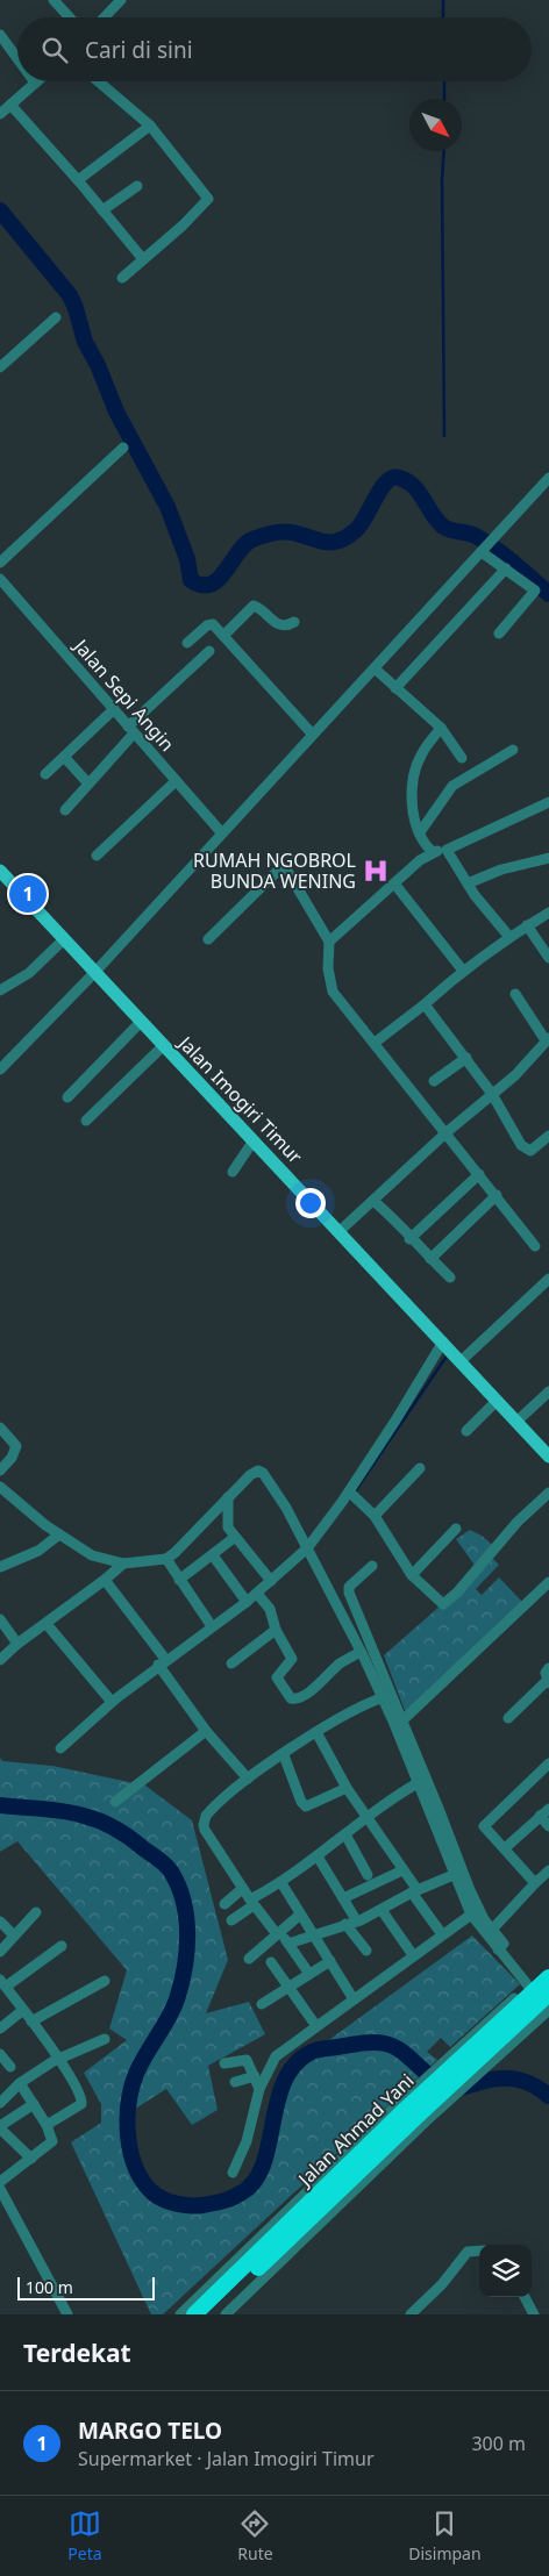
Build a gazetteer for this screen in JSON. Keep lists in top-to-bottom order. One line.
{"streets":{"highway":["Jalan Ahmad Yani"],"main road":["Jalan Imogiri Timur"],"street":["Jalan Sepi Angin"]},"places":{"hospital":["RUMAH NGOBROL BUNDA WENING"]},"scale_bar":"100 m","north":"bottom right","page":{"search":"Cari di sini","pins":"1","scale":"100 m","heading":"Terdekat","list":[{"mark":"1","name":"MARGO TELO","note":"Supermarket · Jalan Imogiri Timur","value":"300 m"}],"nav":["Peta","Rute","Disimpan"]}}
